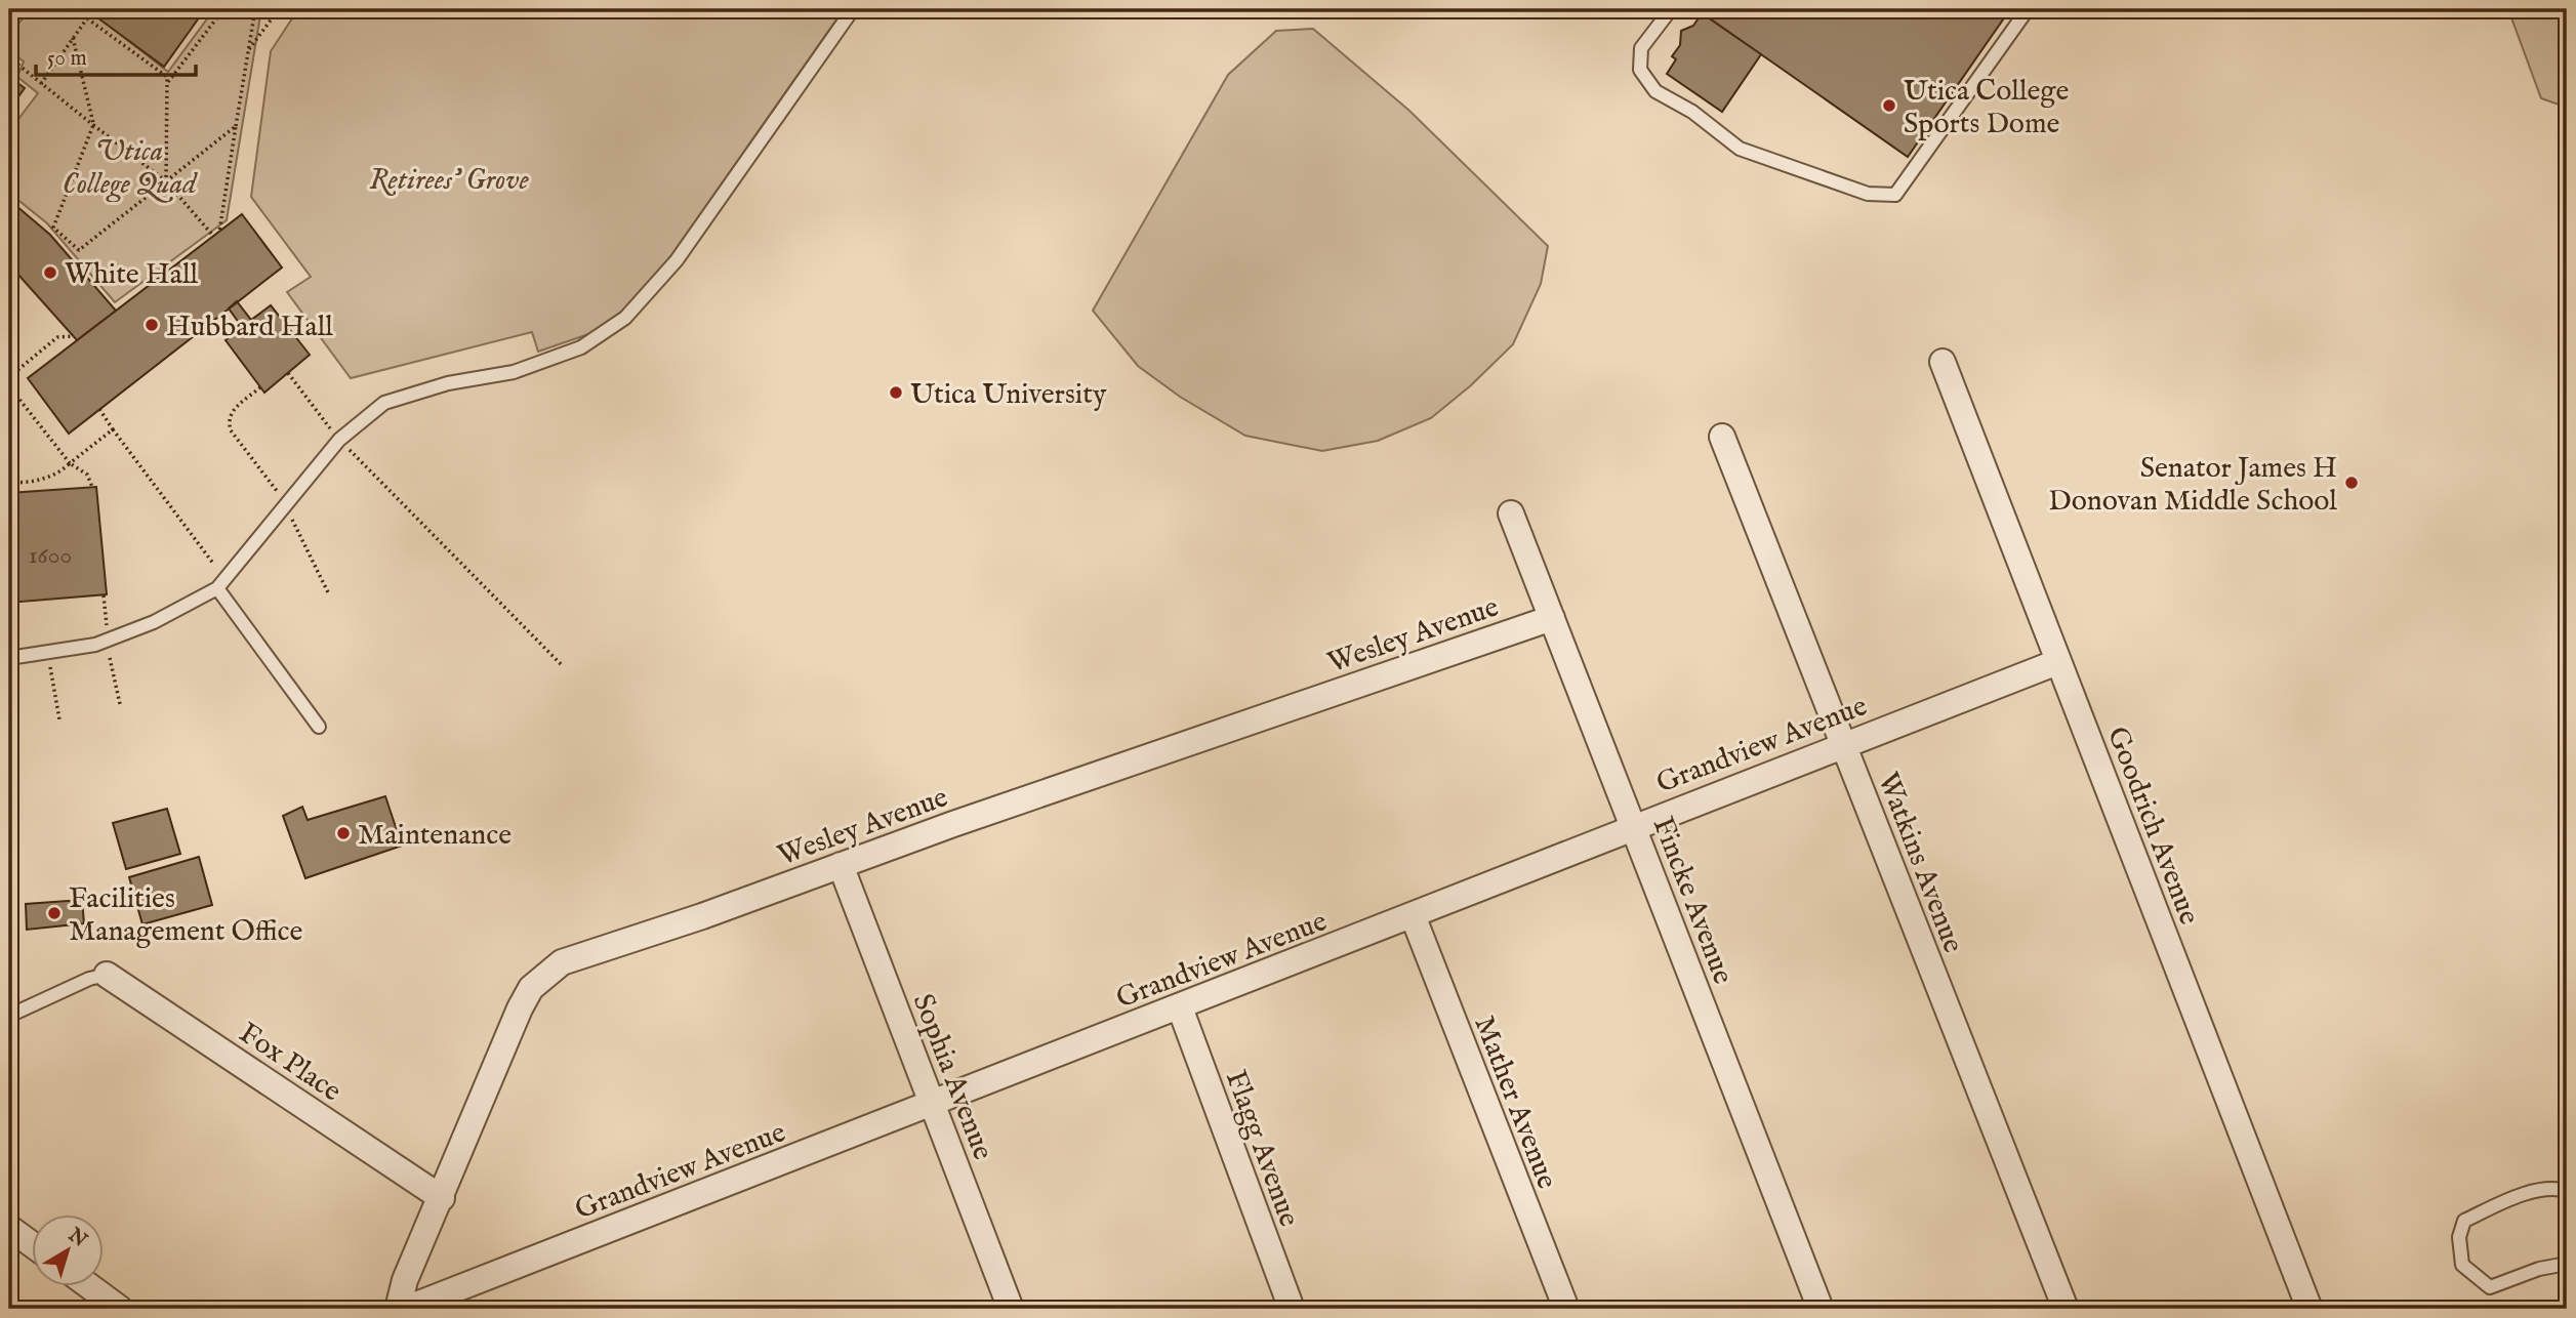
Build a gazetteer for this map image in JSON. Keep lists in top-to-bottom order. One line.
{"streets":{"street":["Wesley Avenue","Grandview Avenue","Goodrich Avenue","Watkins Avenue","Fincke Avenue","Fox Place","Sophia Avenue","Mather Avenue","Flagg Avenue"]},"crossings":[["Wesley Avenue","Fincke Avenue"],["Wesley Avenue","Fox Place"],["Wesley Avenue","Sophia Avenue"],["Grandview Avenue","Goodrich Avenue"],["Grandview Avenue","Watkins Avenue"],["Grandview Avenue","Fincke Avenue"],["Grandview Avenue","Sophia Avenue"],["Grandview Avenue","Mather Avenue"],["Grandview Avenue","Flagg Avenue"]],"parks":["Utica College Quad","Retirees' Grove"],"places":["Utica College Sports Dome","White Hall","Hubbard Hall","Utica University","Senator James H Donovan Middle School","Maintenance","Facilities Management Office"],"house_numbers":["1600"],"scale_bar":"50 m","north":"top right"}
